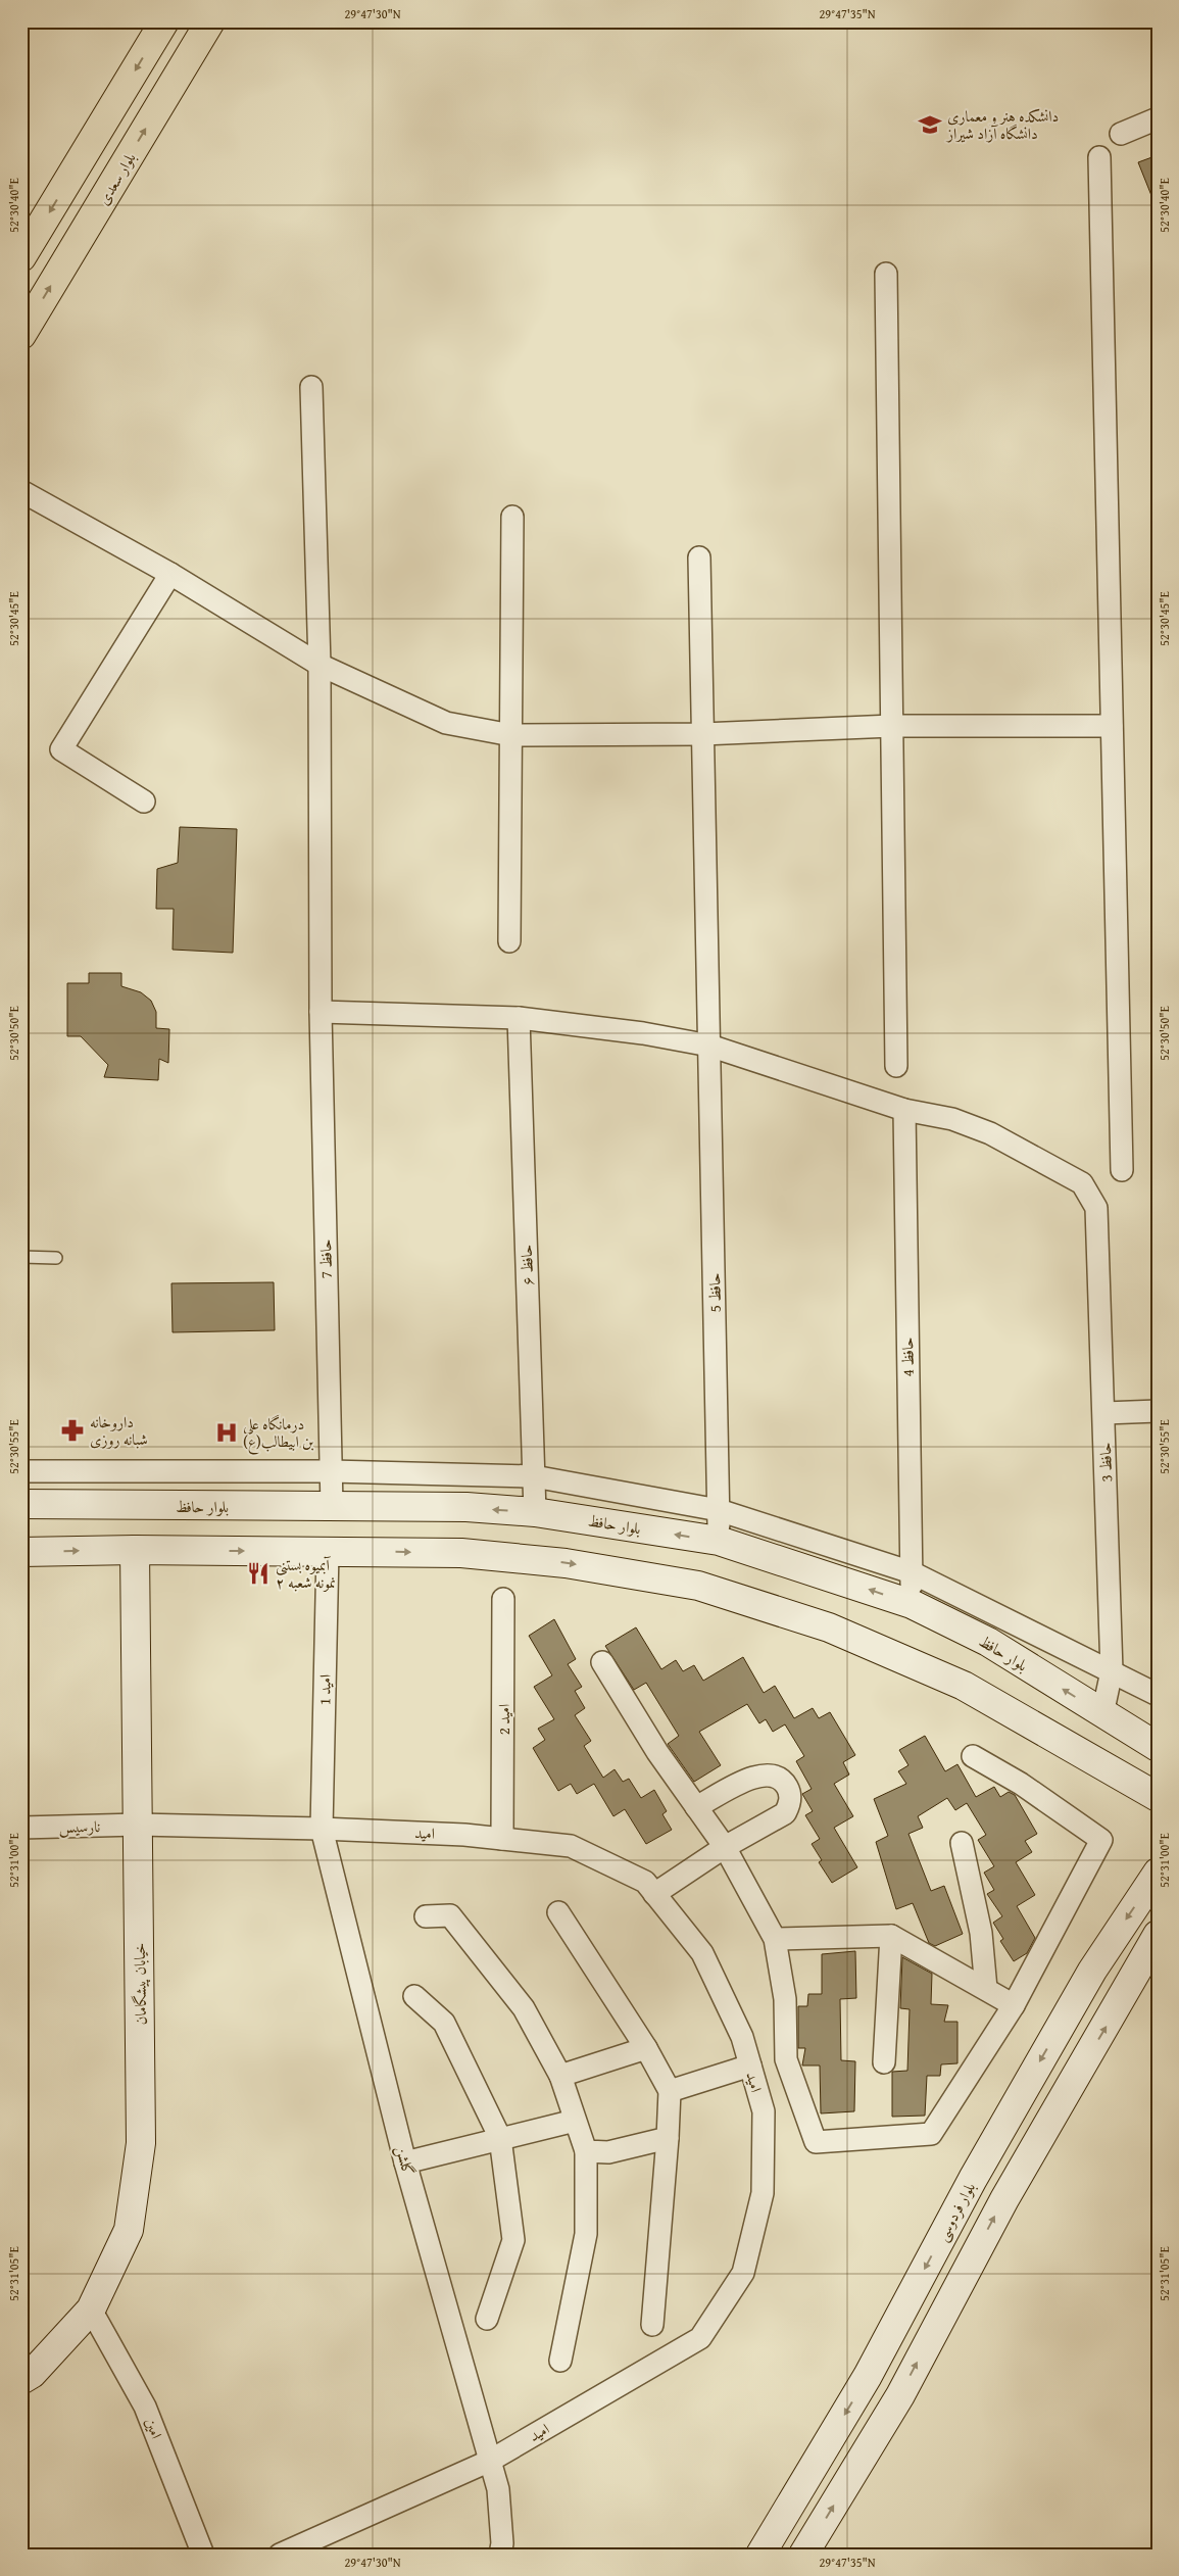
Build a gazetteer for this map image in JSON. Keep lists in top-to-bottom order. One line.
{"streets":{"main road":["بلوار سعدی","بلوار حافظ","خیابان پیشگامان","بلوار فردوسی"],"street":["حافظ 7","حافظ ۶","حافظ 5","حافظ 4","حافظ 3","امید 1","امید 2","نارسیس","امید","گلشن","امین"]},"crossings":[["حافظ 7","بلوار حافظ"],["حافظ ۶","بلوار حافظ"],["حافظ 5","بلوار حافظ"],["حافظ 4","حافظ 3"],["حافظ 4","بلوار حافظ"],["حافظ 3","بلوار حافظ"],["امید 1","امید"],["امید 1","گلشن"],["امید 2","امید"],["نارسیس","امید"],["نارسیس","خیابان پیشگامان"],["امید","خیابان پیشگامان"],["امید","گلشن"],["خیابان پیشگامان","امین"]],"places":{"school or university":["دانشکده هنر و معماری دانشگاه آزاد شیراز"],"pharmacy":["داروخانه شبانه روزی"],"hospital":["درمانگاه علی بن ابیطالب(ع)"],"restaurant":["آبمیوه بستنی نمونه شعبه ۲"]},"coordinates":["29°47'30\"N","29°47'35\"N","52°30'40\"E","52°30'45\"E","52°30'50\"E","52°30'55\"E","52°31'00\"E","52°31'05\"E"]}
